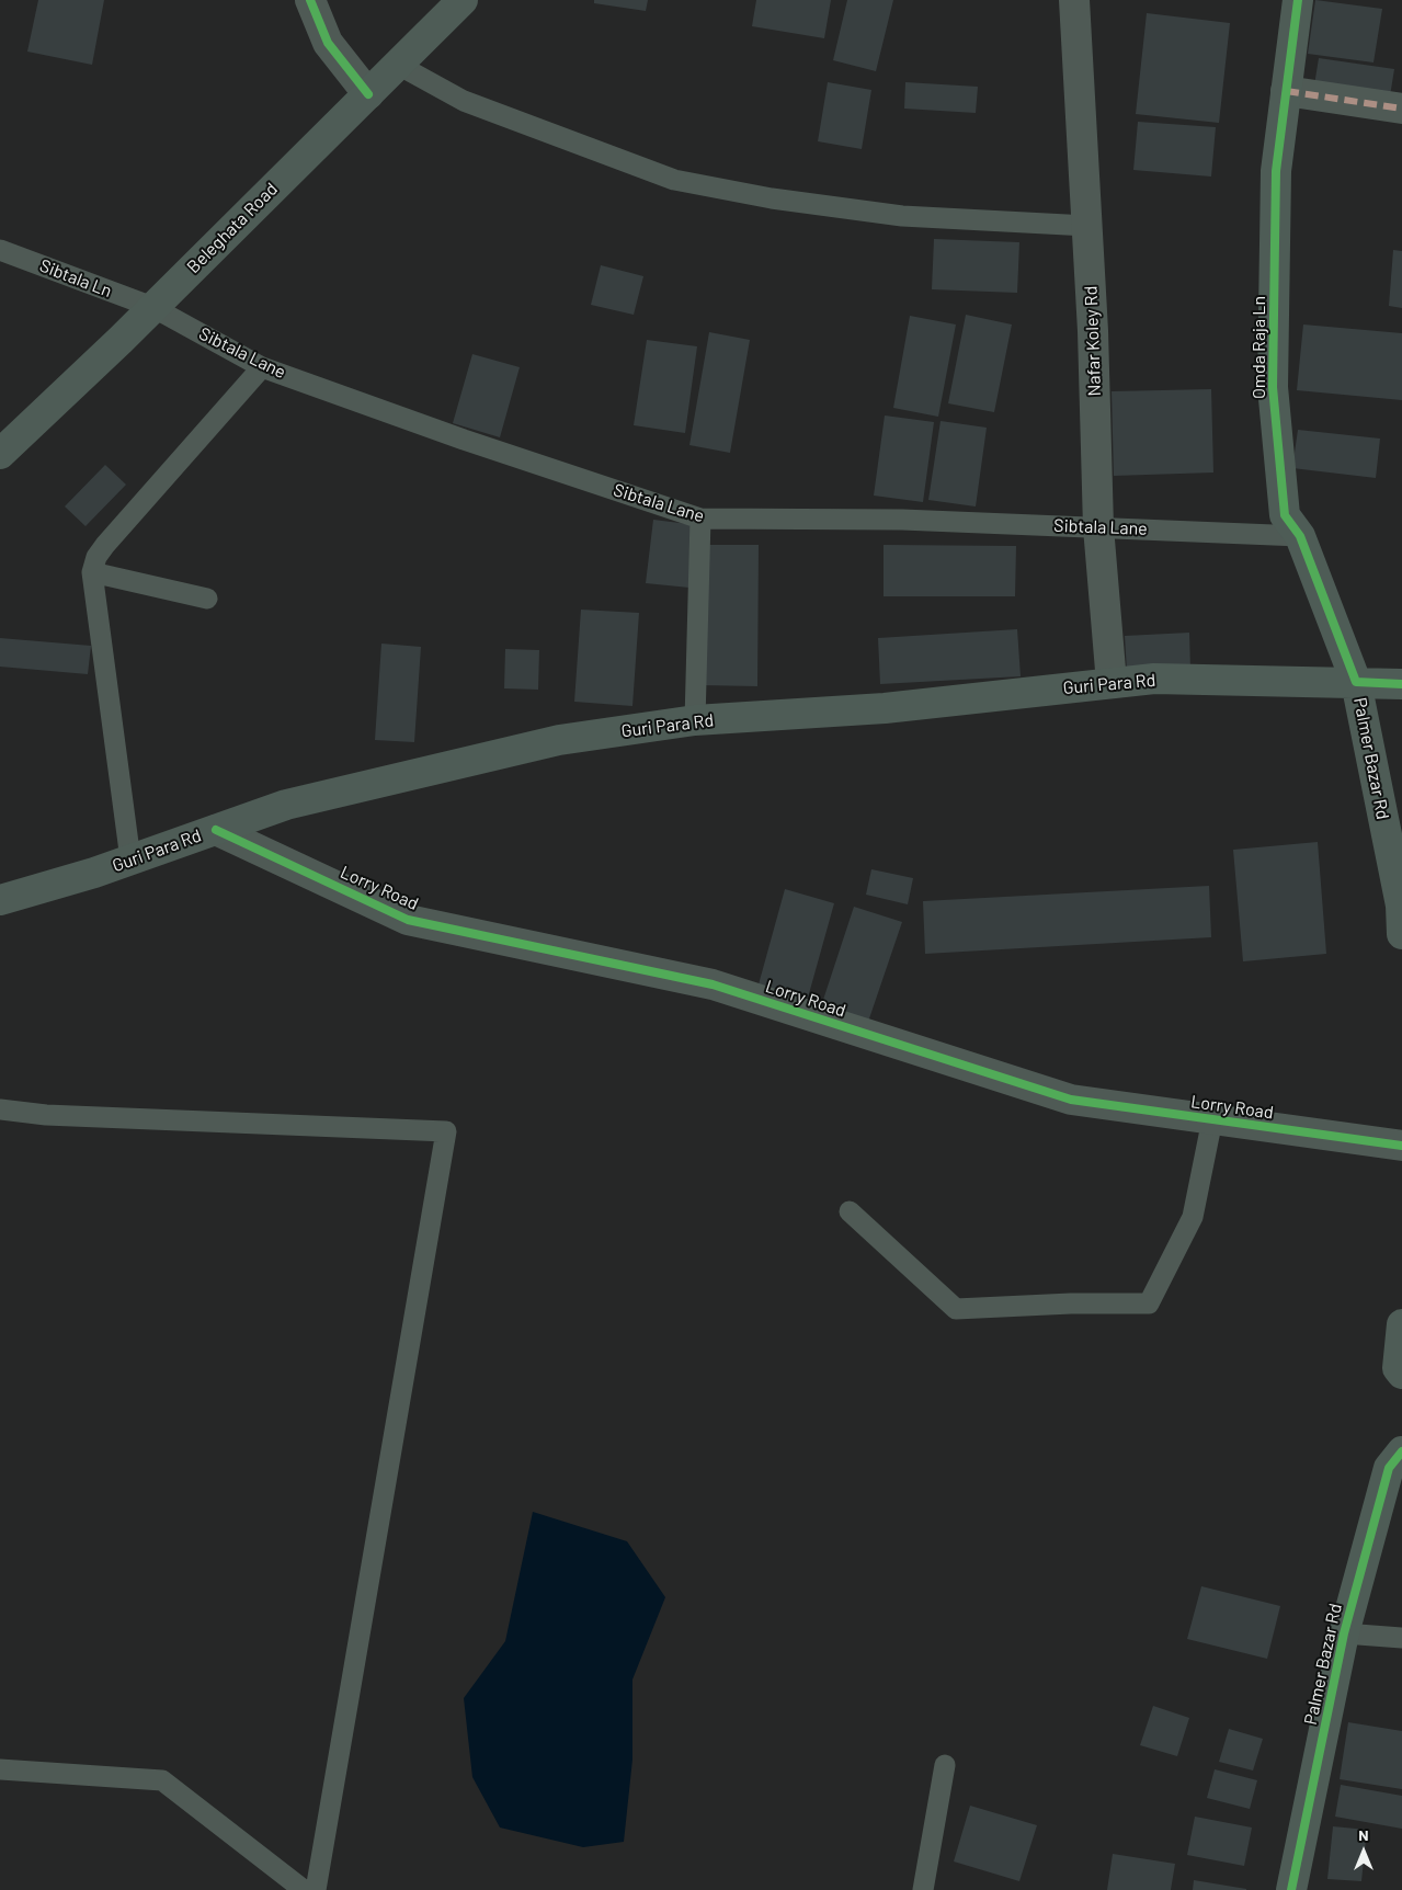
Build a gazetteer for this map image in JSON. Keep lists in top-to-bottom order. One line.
{"streets":{"main road":["Beleghata Road","Omda Raja Ln","Guri Para Rd","Palmer Bazar Rd"],"street":["Nafar Koley Rd","Lorry Road"],"lane":["Sibtala Ln","Sibtala Lane"]},"crossings":[["Beleghata Road","Sibtala Ln"],["Beleghata Road","Sibtala Lane"],["Sibtala Ln","Sibtala Lane"],["Nafar Koley Rd","Sibtala Lane"],["Nafar Koley Rd","Guri Para Rd"],["Omda Raja Ln","Sibtala Lane"],["Omda Raja Ln","Guri Para Rd"],["Omda Raja Ln","Palmer Bazar Rd"],["Guri Para Rd","Palmer Bazar Rd"],["Guri Para Rd","Lorry Road"]],"north":"top"}
